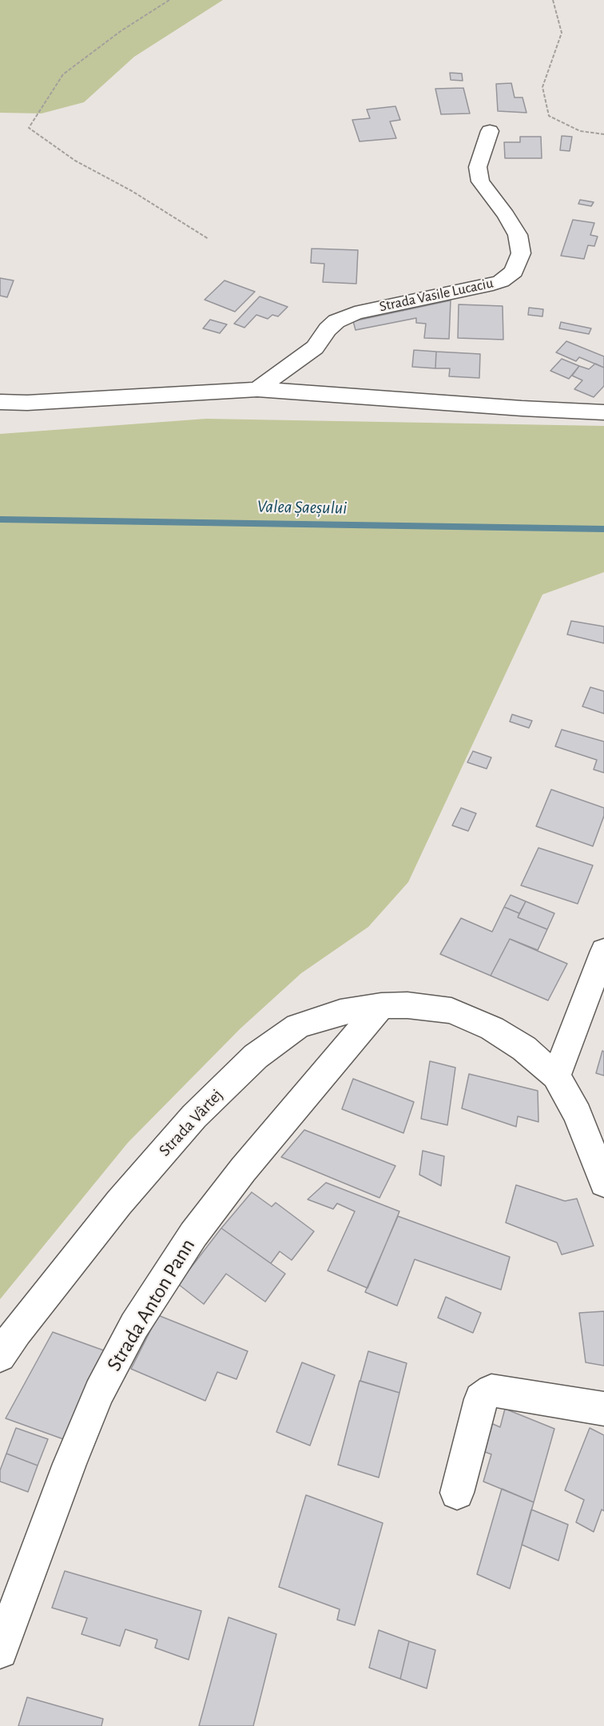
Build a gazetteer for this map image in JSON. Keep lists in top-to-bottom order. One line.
{"streets":{"street":["Strada Vasile Lucaciu","Strada Vârtej","Strada Anton Pann"]},"crossings":[["Strada Vârtej","Strada Anton Pann"]],"water":["Valea Șaeșului"]}
